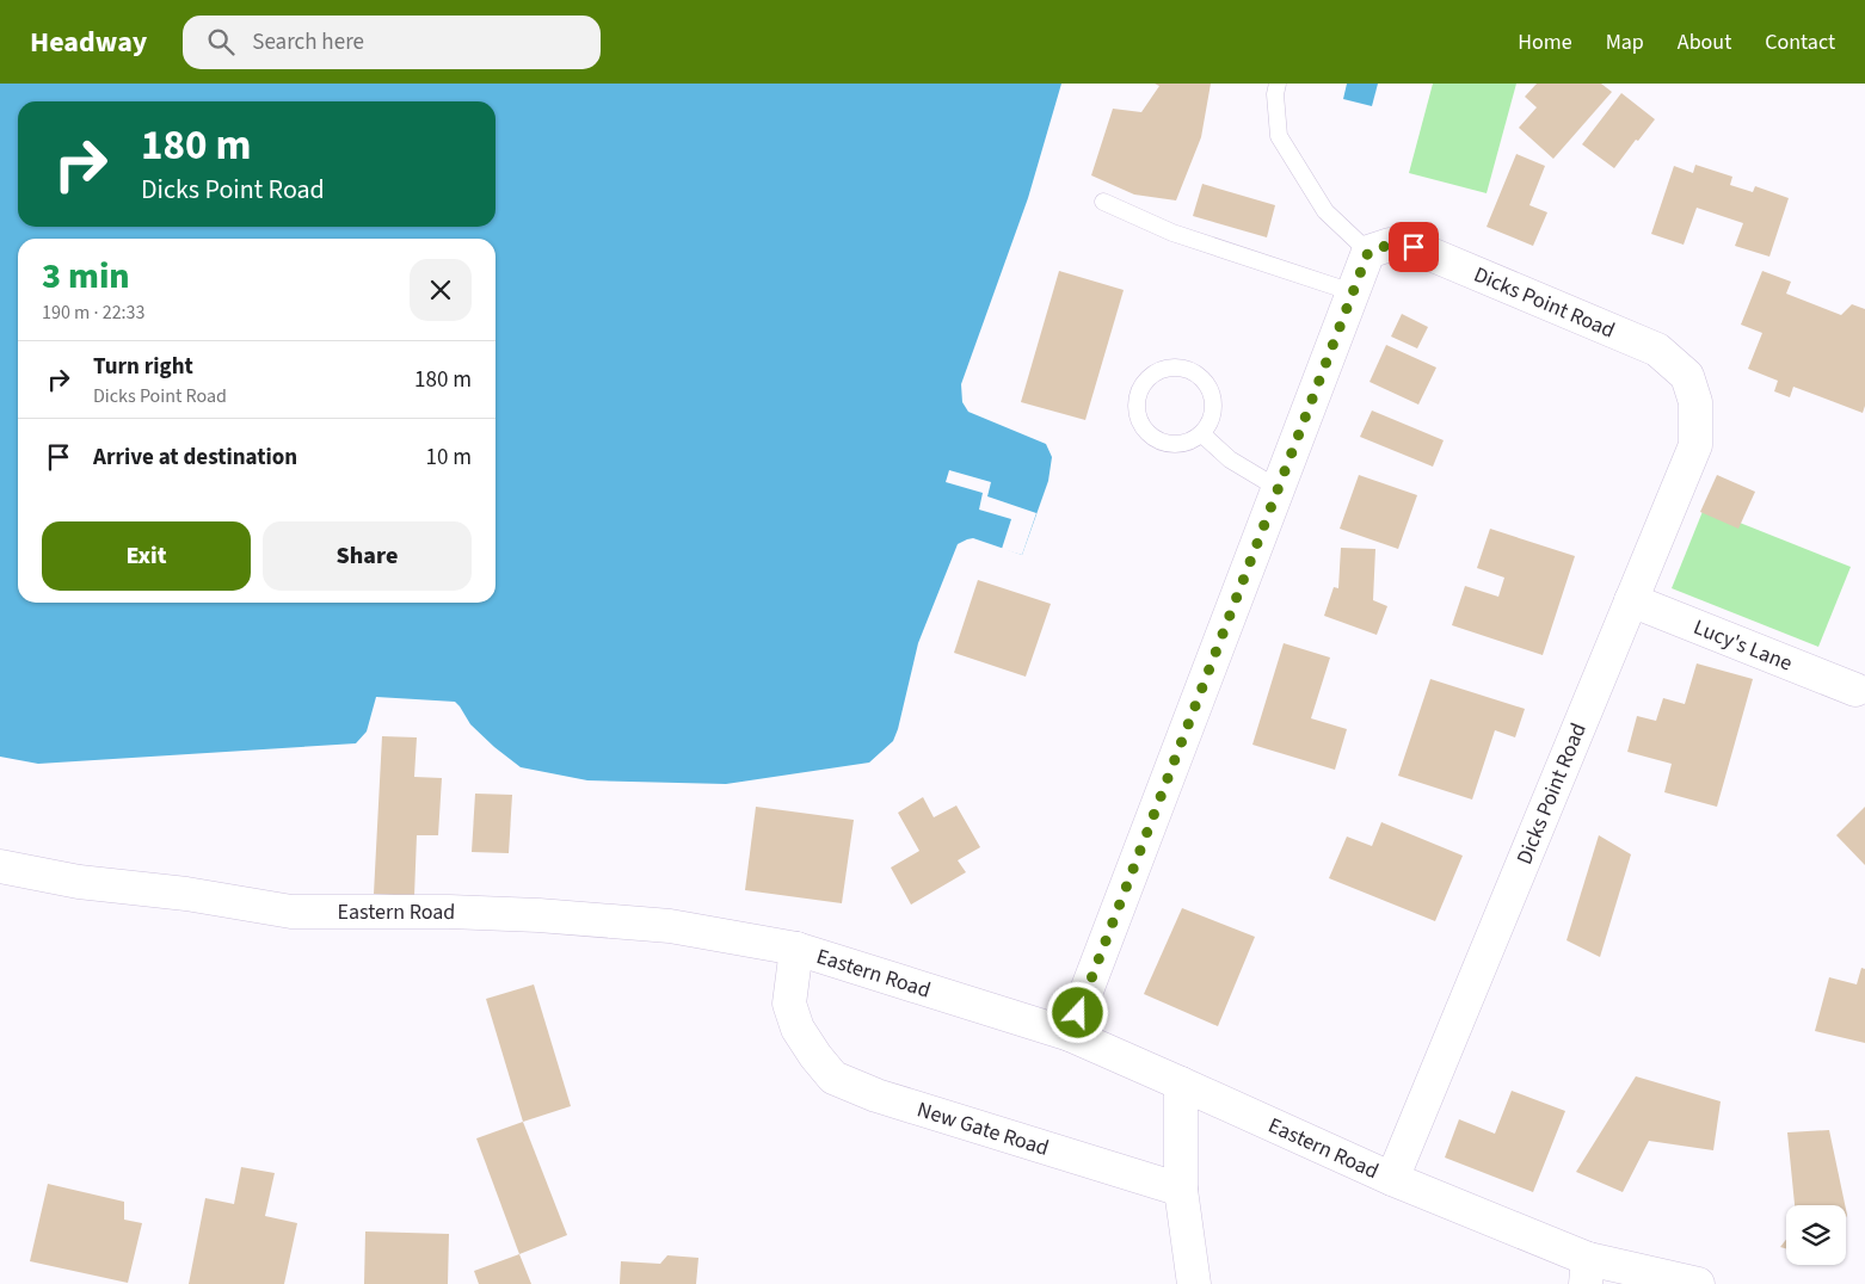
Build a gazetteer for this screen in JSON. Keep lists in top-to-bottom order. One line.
{"streets":{"main road":["Dicks Point Road","Lucy's Lane","Eastern Road","New Gate Road"]},"crossings":[["Dicks Point Road","Lucy's Lane"],["Dicks Point Road","Eastern Road"],["Eastern Road","New Gate Road"]],"page":{"header":"Headway","search":"Search here","nav":["Home","Map","About","Contact"],"turn":["180 m","Dicks Point Road"],"heading":["3 min","190 m · 22:33"],"list":[{"name":"Turn right","note":"Dicks Point Road","value":"180 m"},{"name":"Arrive at destination","value":"10 m"}],"buttons":["Exit","Share"]}}
